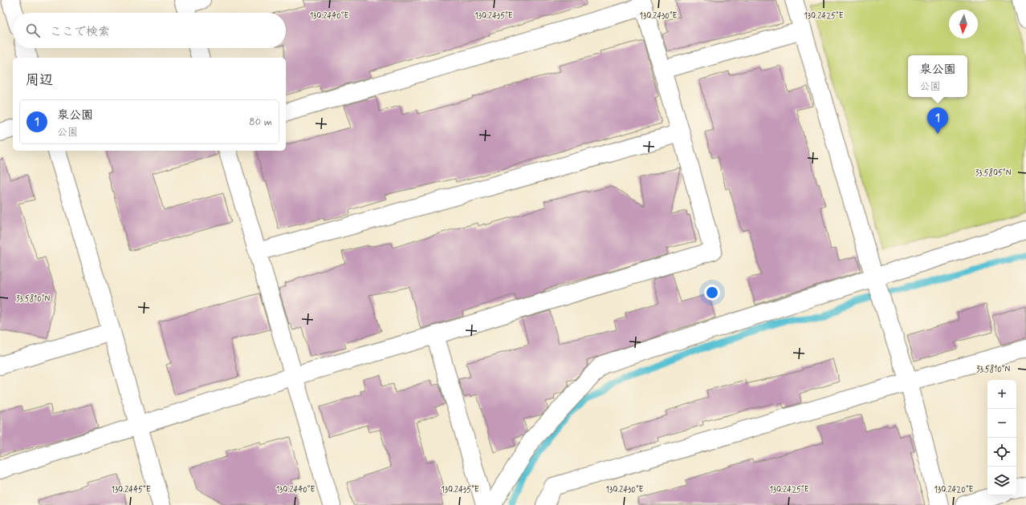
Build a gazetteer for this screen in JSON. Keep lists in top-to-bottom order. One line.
{"north":"bottom","page":{"search":"ここで検索","popup":["泉公園","公園"],"heading":"周辺","list":[{"mark":"1","name":"泉公園","note":"公園","value":"80 m"}],"pins":"1","map_buttons":["+","−"]},"coordinates":["130.2440°E","130.2435°E","130.2430°E","130.2425°E","33.5805°N","33.5810°N","130.2445°E","130.2420°E"]}
